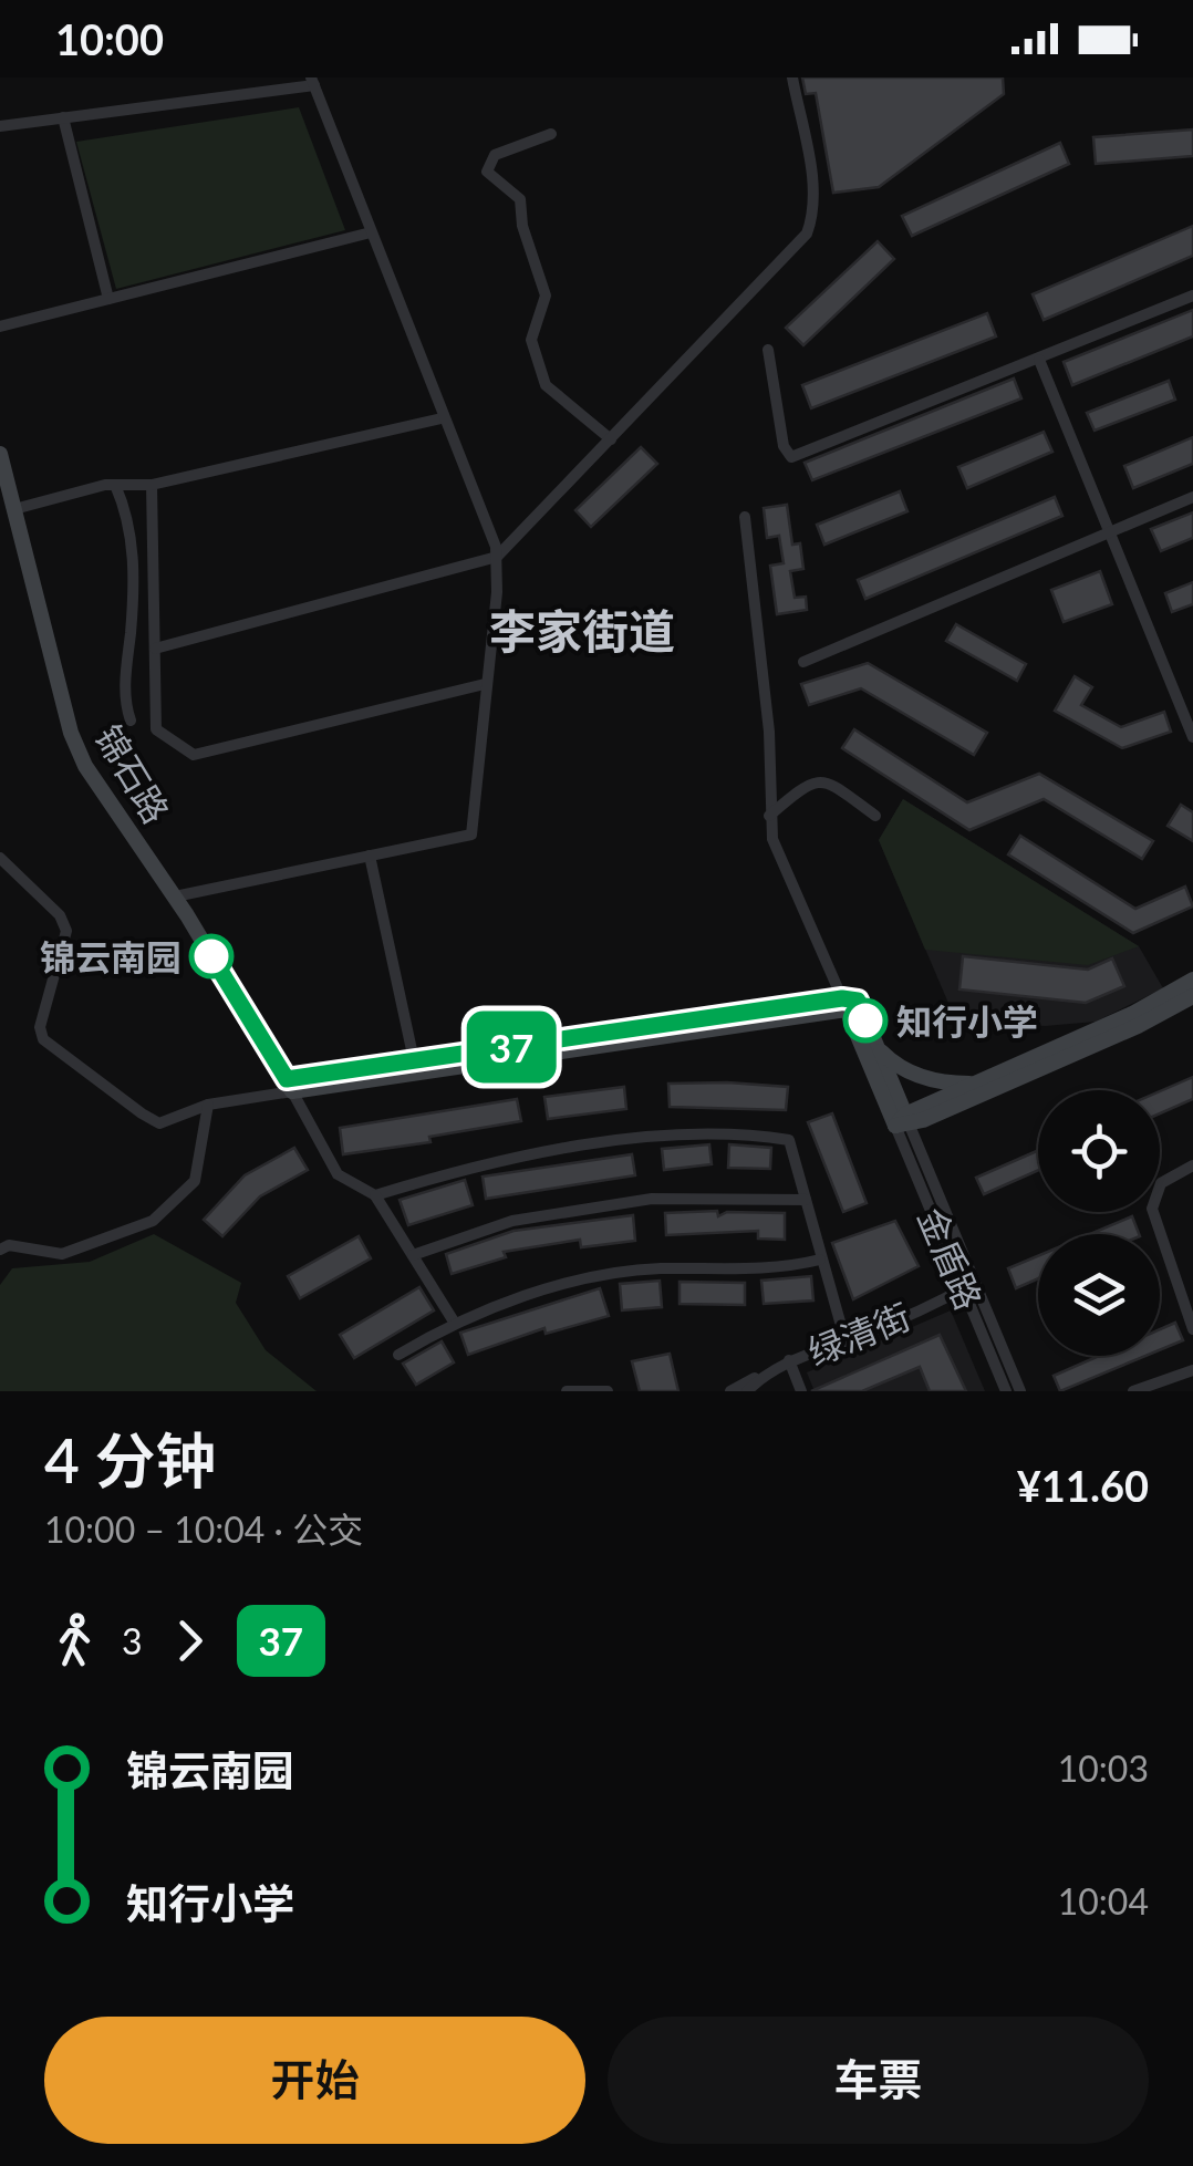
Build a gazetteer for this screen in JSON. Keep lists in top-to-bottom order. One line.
{"streets":{"street":["锦石路","金盾路","绿清街"]},"crossings":[["金盾路","绿清街"]],"districts":["李家街道"],"places":["锦云南园","知行小学"],"lines":["bus line 37"],"page":{"status":"10:00","on_map":"37","heading":["4 分钟","10:00 – 10:04 · 公交","¥11.60"],"legs":["3","37"],"list":[{"name":"锦云南园","value":"10:03"},{"name":"知行小学","value":"10:04"}],"buttons":["开始","车票"]}}
